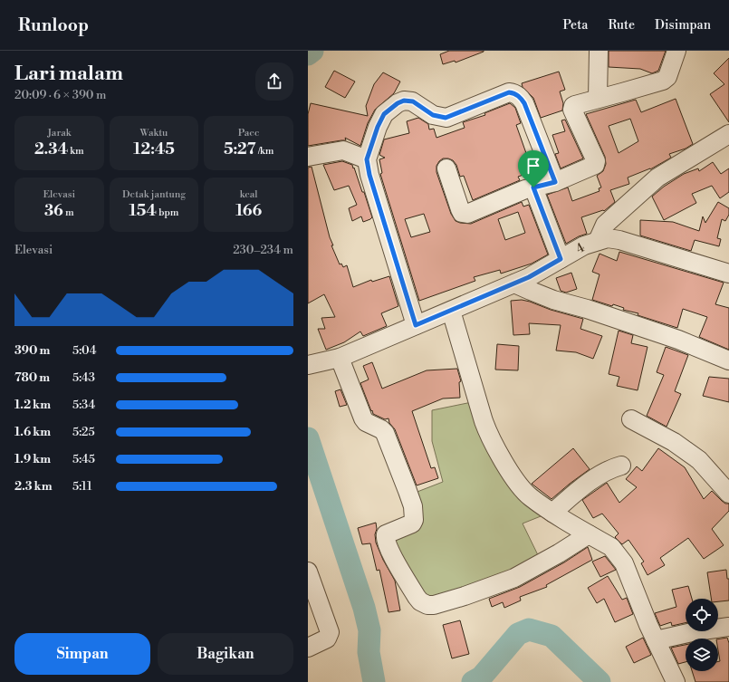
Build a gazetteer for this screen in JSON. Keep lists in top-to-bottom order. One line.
{"streets":{"street":["4"]},"page":{"header":"Runloop","nav":["Peta","Rute","Disimpan"],"heading":["Lari malam","20:09 · 6 × 390 m"],"stats":[["Jarak","2.34 km"],["Waktu","12:45"],["Pace","5:27 /km"],["Elevasi","36 m"],["Detak jantung","154 bpm"],["kcal","166"]],"chart":["Elevasi","230–234 m"],"list":[{"name":"390 m","note":"5:04"},{"name":"780 m","note":"5:43"},{"name":"1.2 km","note":"5:34"},{"name":"1.6 km","note":"5:25"},{"name":"1.9 km","note":"5:45"},{"name":"2.3 km","note":"5:11"}],"buttons":["Simpan","Bagikan"]}}
